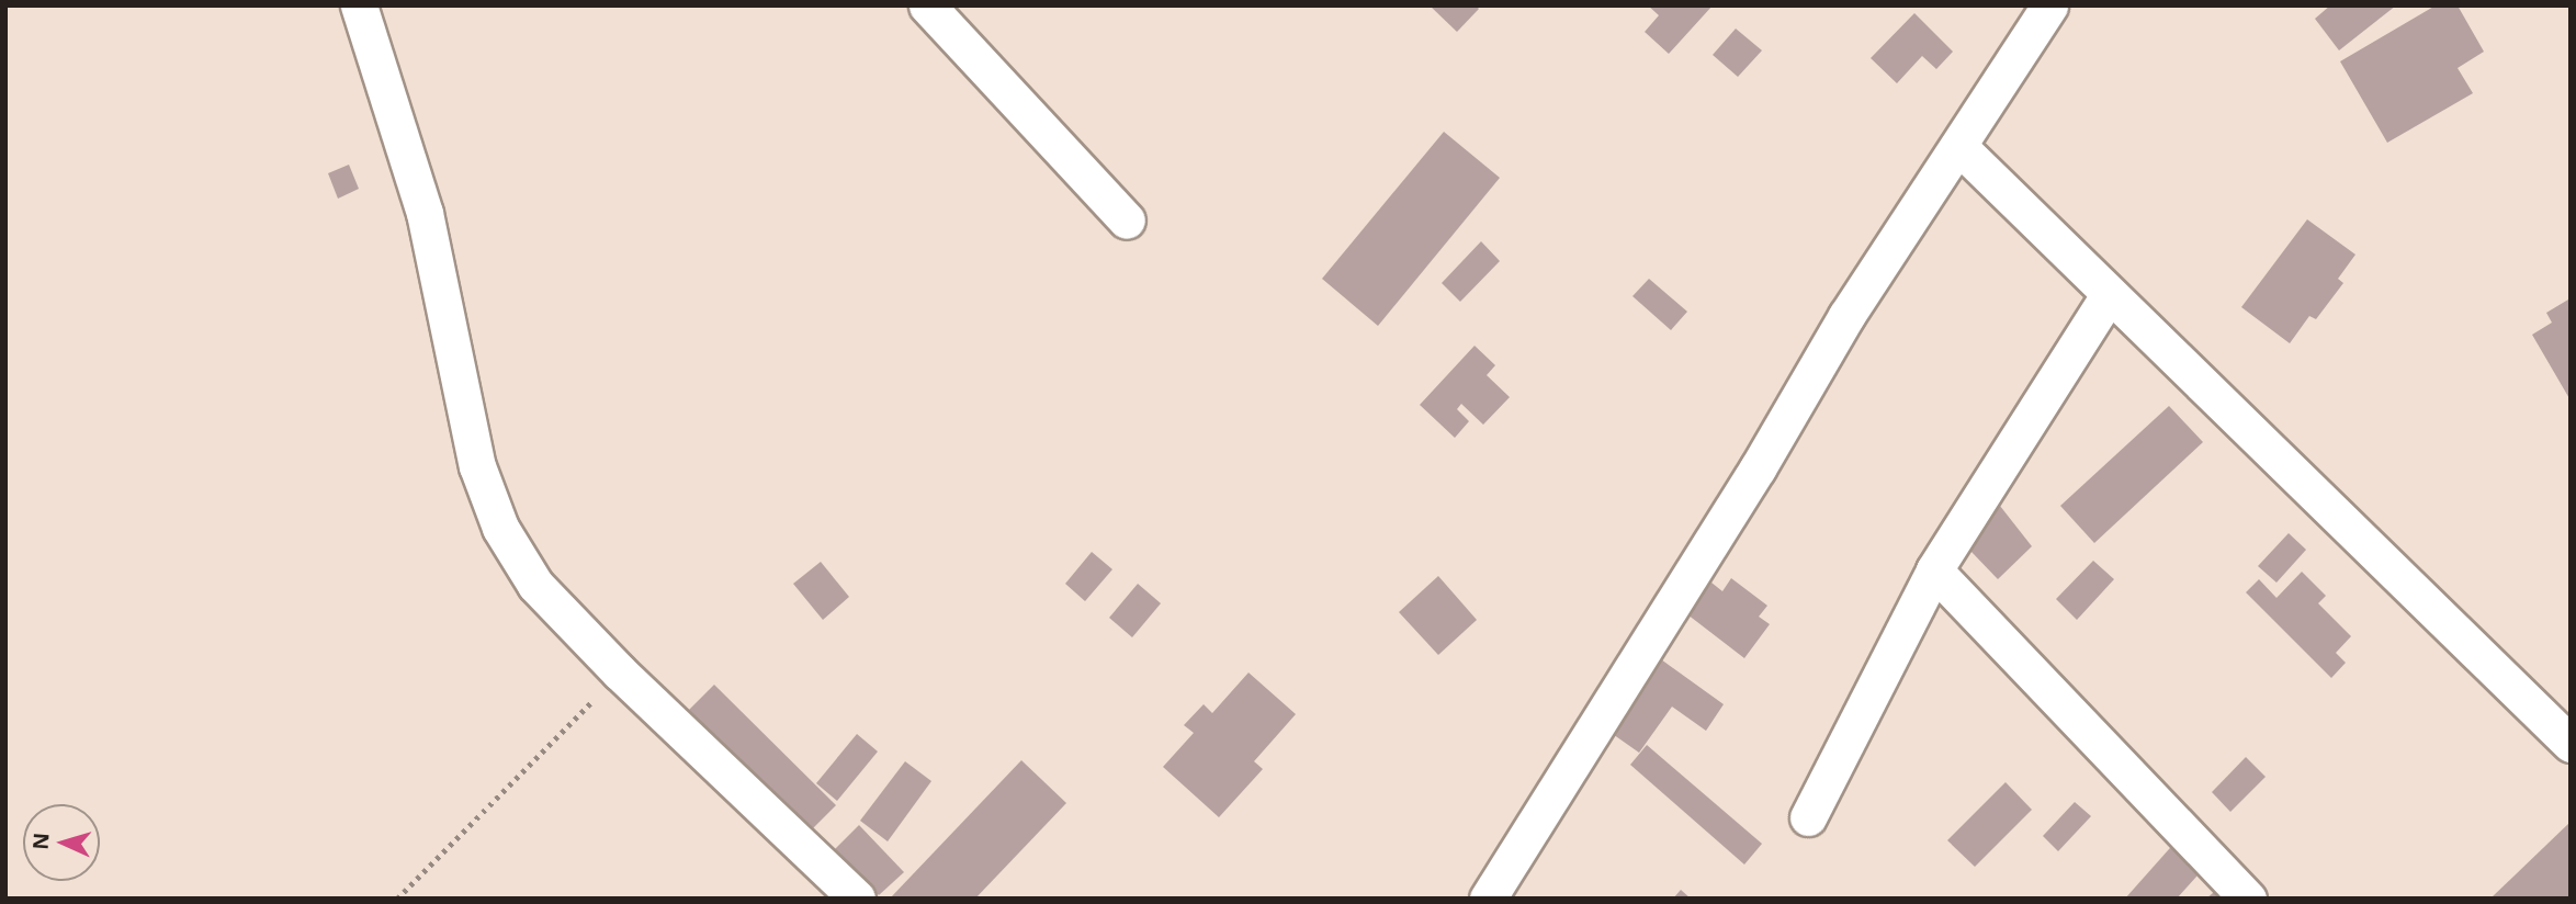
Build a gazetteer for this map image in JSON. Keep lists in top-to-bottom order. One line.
{"north":"left"}
